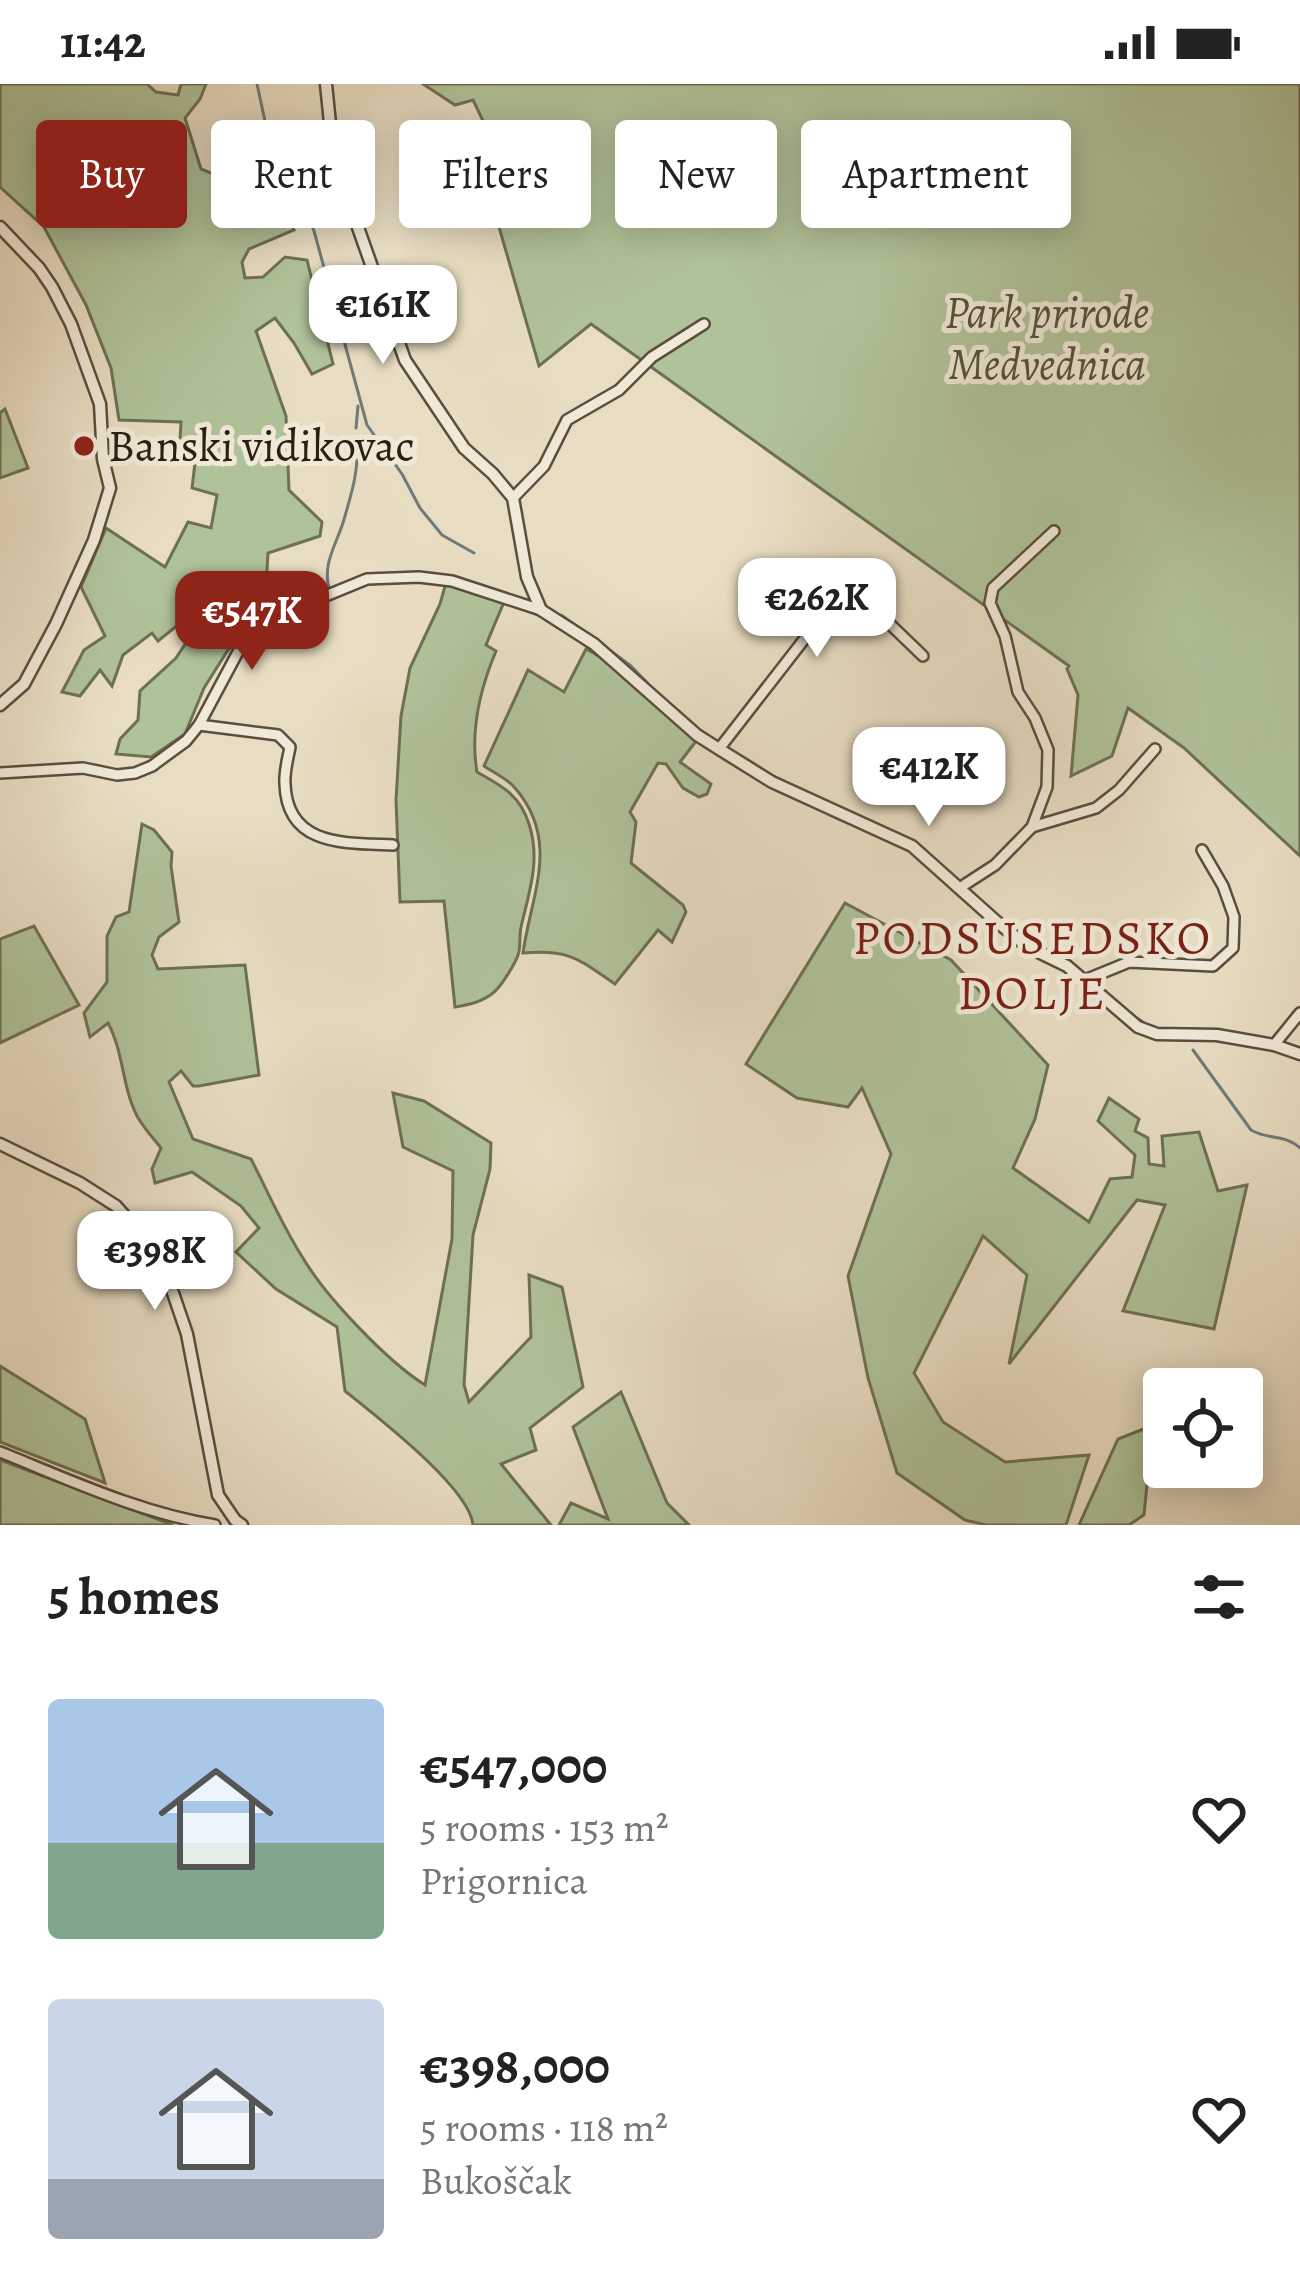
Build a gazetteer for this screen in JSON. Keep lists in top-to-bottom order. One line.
{"districts":["PODSUSEDSKO DOLJE"],"parks":["Park prirode Medvednica"],"places":["Banski vidikovac"],"page":{"status":"11:42","chip":["Buy","Rent","Filters","New","Apartment"],"price":["€161K","€262K","€547K","€412K","€398K"],"heading":"5 homes","list":[{"name":"€547,000","note":"5 rooms · 153 m² · Prigornica"},{"name":"€398,000","note":"5 rooms · 118 m² · Bukoščak"}]}}
